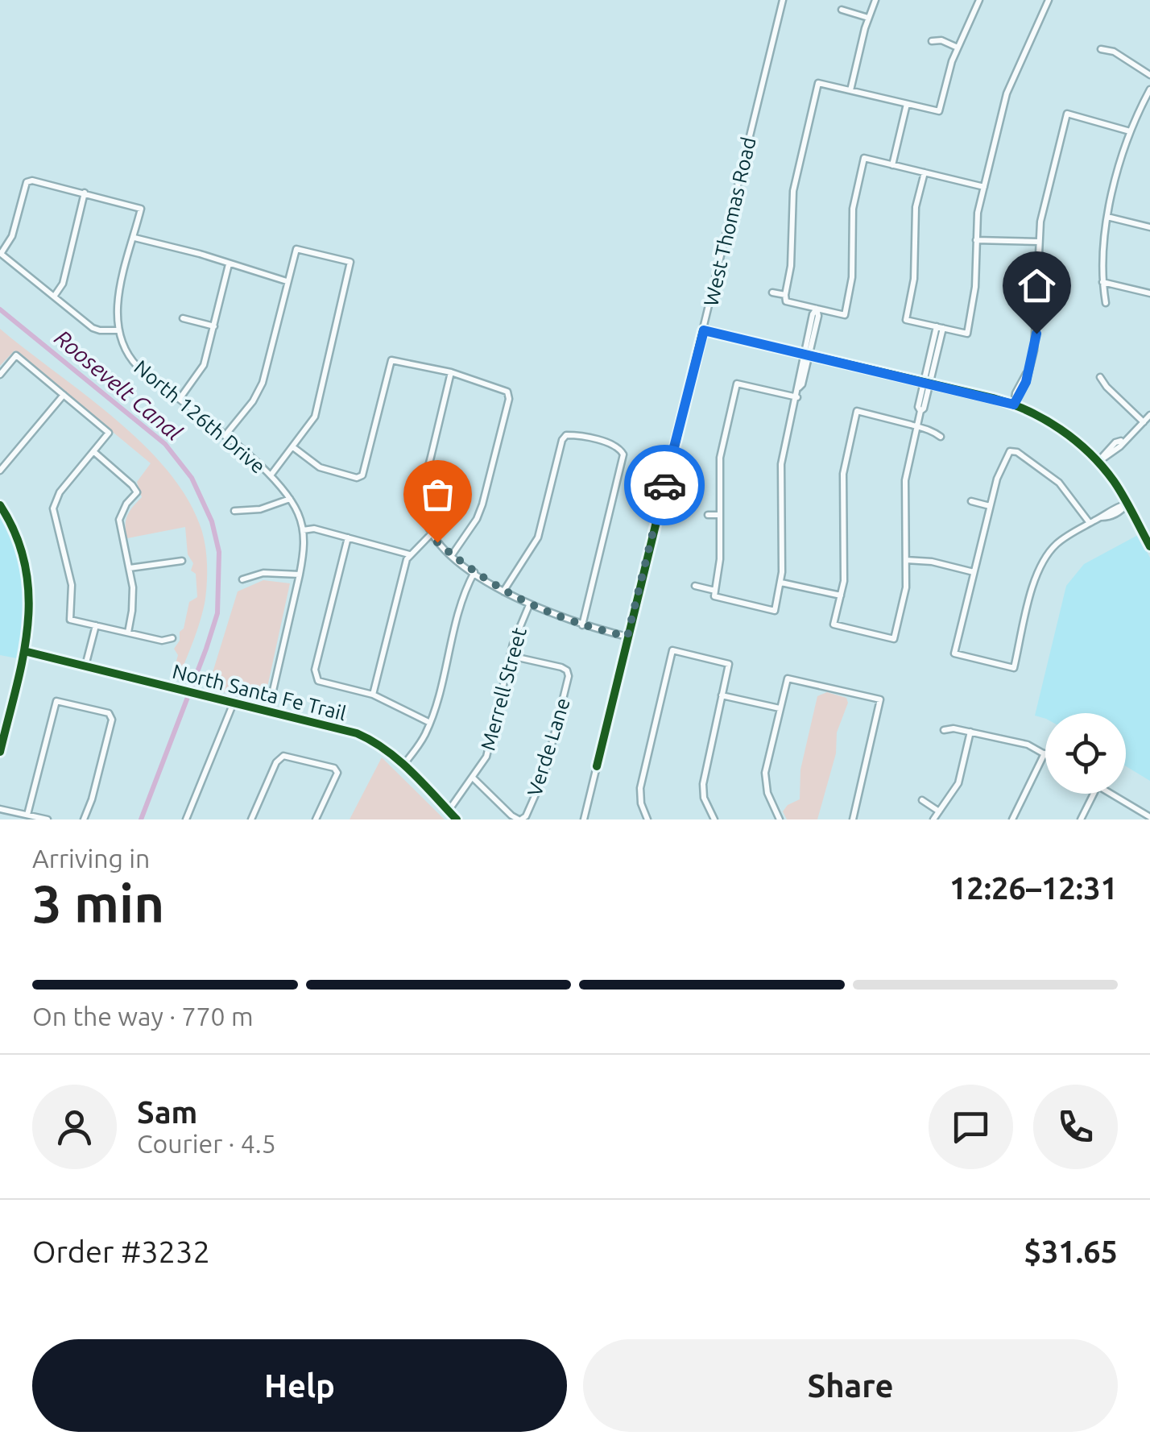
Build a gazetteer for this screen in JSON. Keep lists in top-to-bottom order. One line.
{"streets":{"street":["West Thomas Road","North 126th Drive","Merrell Street","North Santa Fe Trail","Verde Lane"]},"crossings":[["Merrell Street","North Santa Fe Trail"],["Merrell Street","Verde Lane"]],"water":["Roosevelt Canal"],"page":{"heading":["3 min","Arriving in","12:26–12:31"],"panel":["Sam","Courier · 4.5","Order #3232","$31.65"],"bar":"On the way · 770 m","buttons":["Help","Share"]}}
